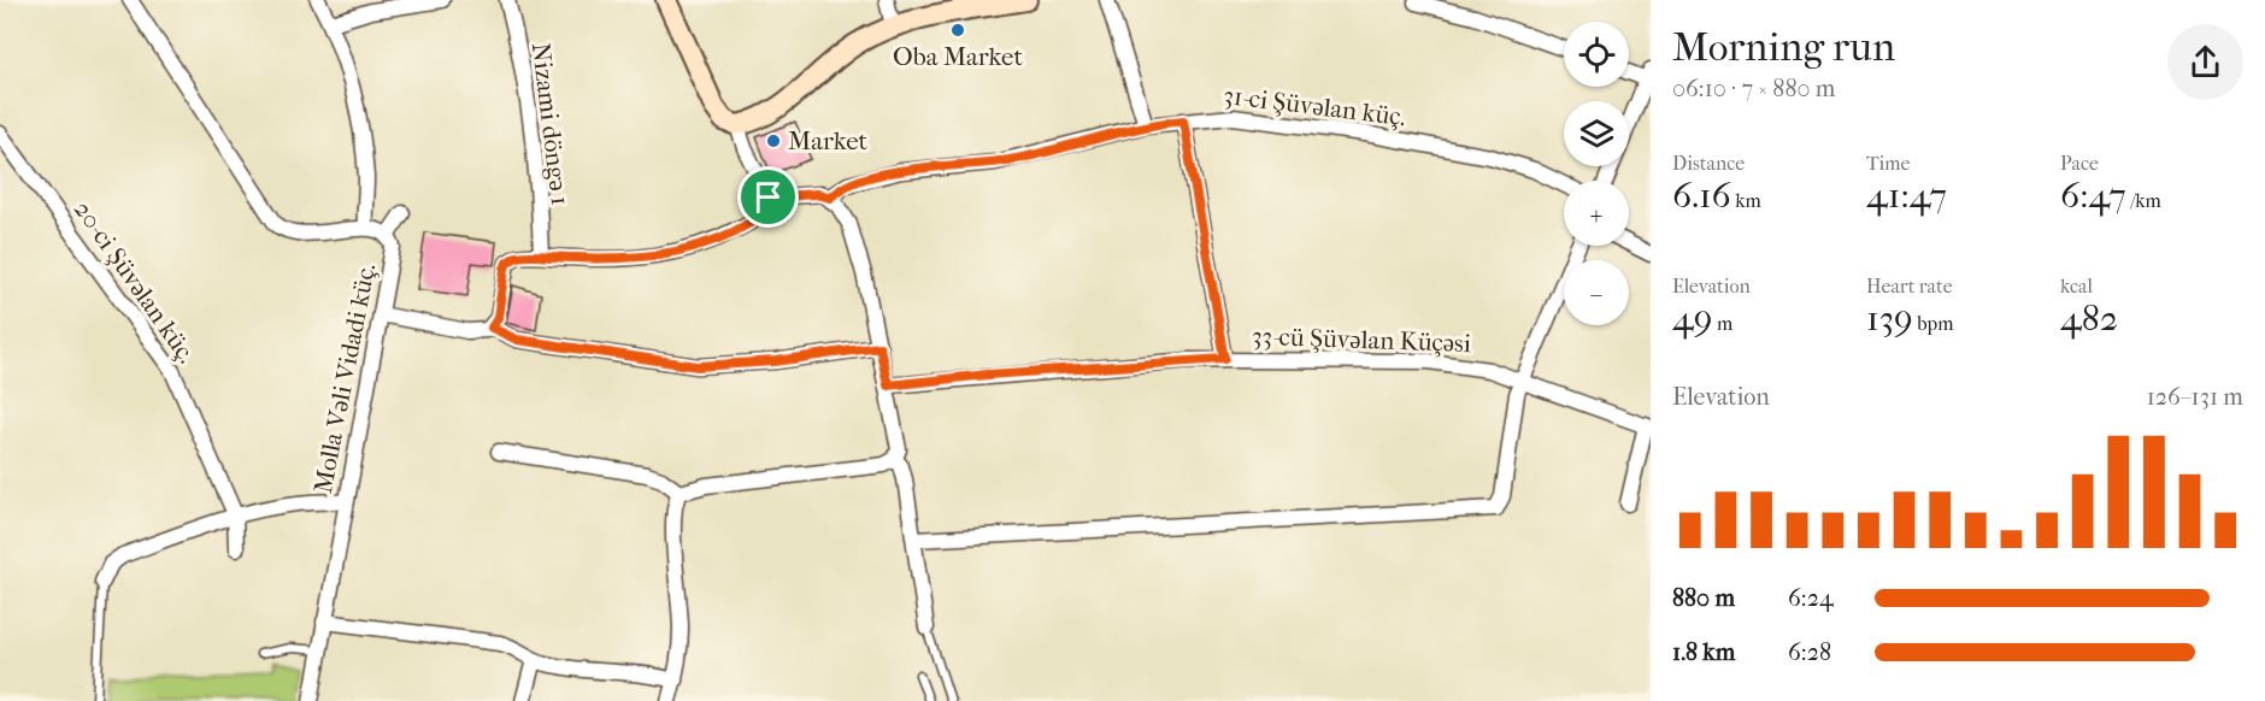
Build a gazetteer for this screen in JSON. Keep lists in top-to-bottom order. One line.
{"streets":{"street":["31-ci Şüvəlan küç.","Nizami döngə 1","20-ci Şüvəlan küç.","33-cü Şüvəlan Küçəsi","Molla Vəli Vidadi küç."]},"places":["Oba Market","Market"],"page":{"heading":["Morning run","06:10 · 7 × 880 m"],"map_buttons":["+","−"],"stats":[["Distance","6.16 km"],["Time","41:47"],["Pace","6:47 /km"],["Elevation","49 m"],["Heart rate","139 bpm"],["kcal","482"]],"chart":["Elevation","126–131 m"],"list":[{"name":"880 m","note":"6:24"},{"name":"1.8 km","note":"6:28"}]}}
